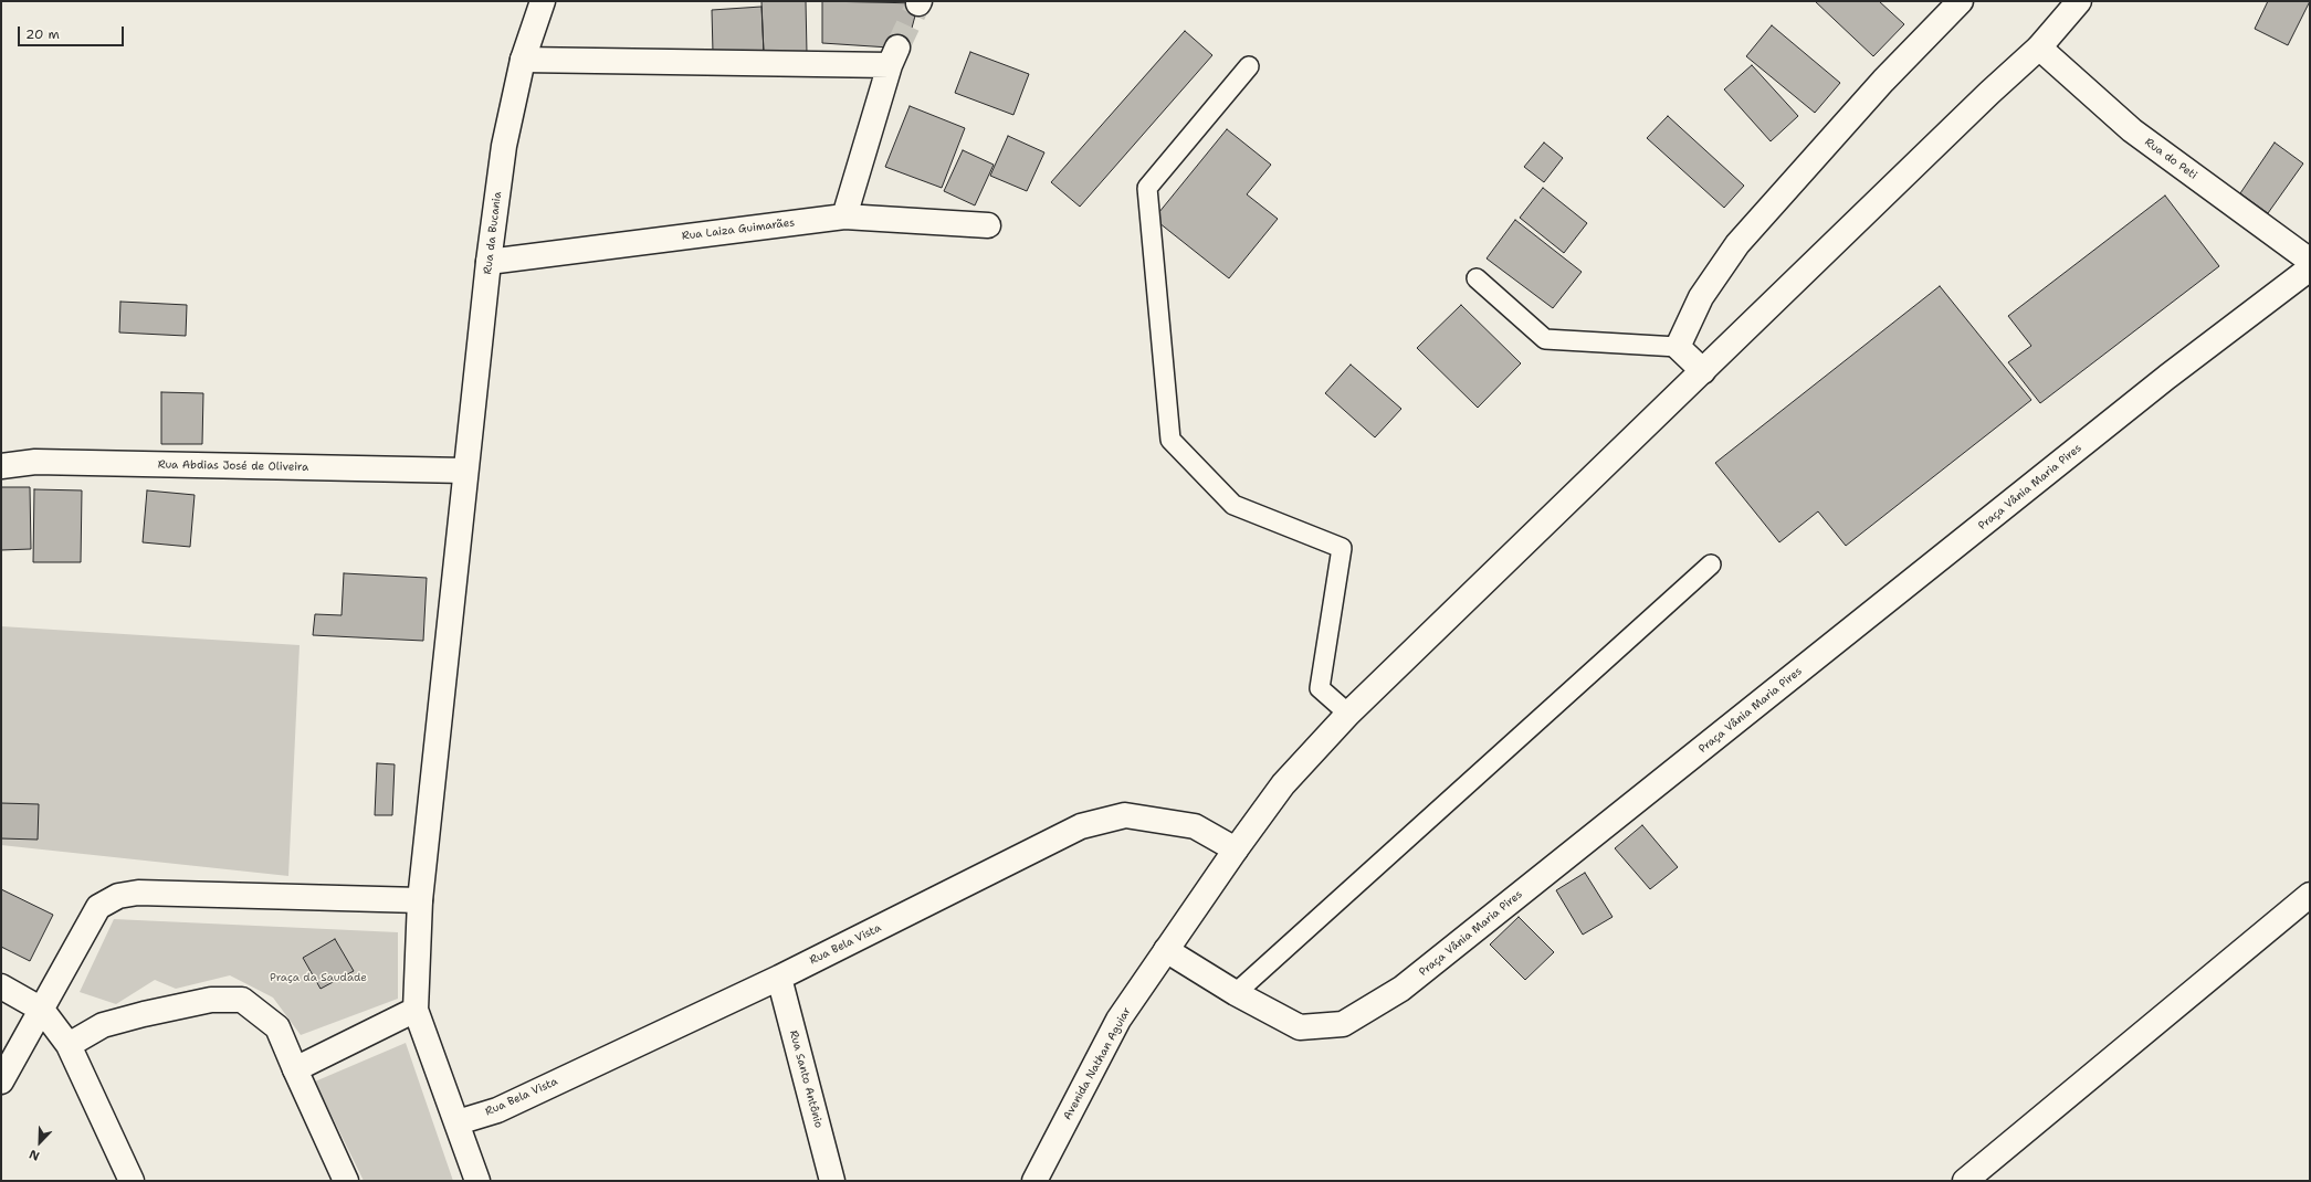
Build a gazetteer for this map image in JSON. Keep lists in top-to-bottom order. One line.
{"streets":{"street":["Rua do Peti","Rua Laiza Guimarães","Rua da Bucania","Rua Abdias José de Oliveira","Praça Vânia Maria Pires","Rua Bela Vista","Avenida Nathan Aguiar","Rua Santo Antônio"]},"crossings":[["Rua do Peti","Avenida Nathan Aguiar"],["Rua Laiza Guimarães","Rua da Bucania"],["Rua da Bucania","Rua Abdias José de Oliveira"],["Praça Vânia Maria Pires","Avenida Nathan Aguiar"],["Rua Bela Vista","Avenida Nathan Aguiar"],["Rua Bela Vista","Rua Santo Antônio"]],"parks":["Praça da Saudade"],"scale_bar":"20 m","north":"bottom left"}
